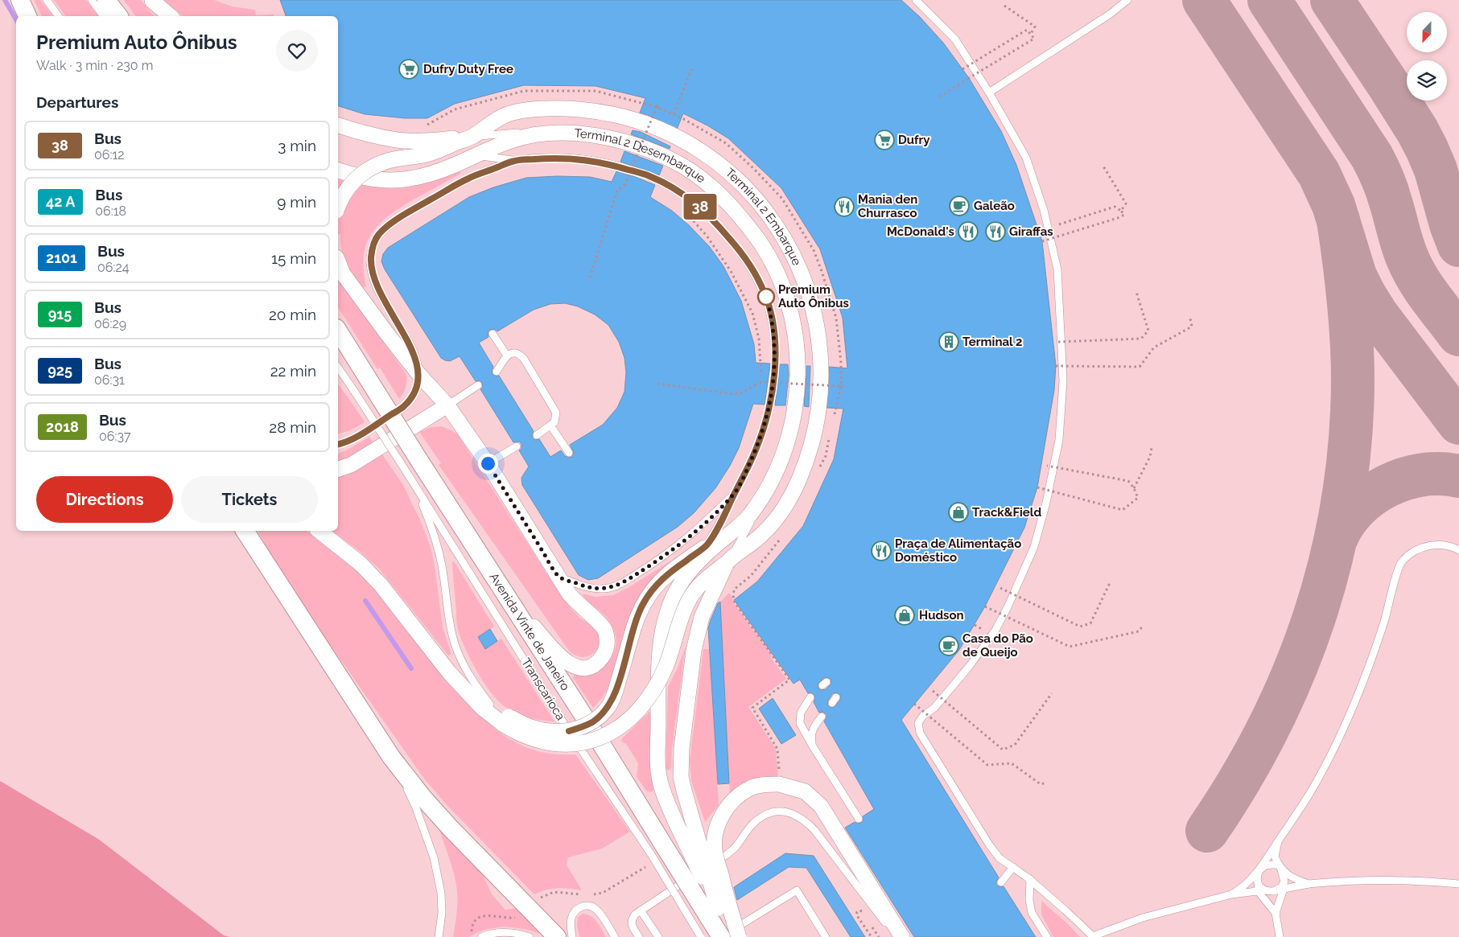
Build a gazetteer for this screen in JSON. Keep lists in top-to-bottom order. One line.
{"streets":{"street":["Terminal 2 Desembarque","Terminal 2 Embarque","Avenida Vinte de Janeiro"],"lane":["Transcarioca"]},"crossings":[["Avenida Vinte de Janeiro","Transcarioca"]],"places":{"supermarket":["Dufry Duty Free","Dufry"],"cafe":["Galeão","Casa do Pão de Queijo"],"restaurant":["Mania den Churrasco","McDonald's","Giraffas","Praça de Alimentação Doméstico"],"other":["Premium Auto Ônibus"],"building":["Terminal 2"],"shop":["Track&Field","Hudson"]},"lines":["bus line 38"],"north":"bottom","page":{"on_map":"38","heading":[["Premium Auto Ônibus","Walk · 3 min · 230 m"],"Departures"],"list":[{"mark":"38","name":"Bus","note":"06:12","value":"3 min"},{"mark":"42 A","name":"Bus","note":"06:18","value":"9 min"},{"mark":"2101","name":"Bus","note":"06:24","value":"15 min"},{"mark":"915","name":"Bus","note":"06:29","value":"20 min"},{"mark":"925","name":"Bus","note":"06:31","value":"22 min"},{"mark":"2018","name":"Bus","note":"06:37","value":"28 min"}],"buttons":["Directions","Tickets"]}}
